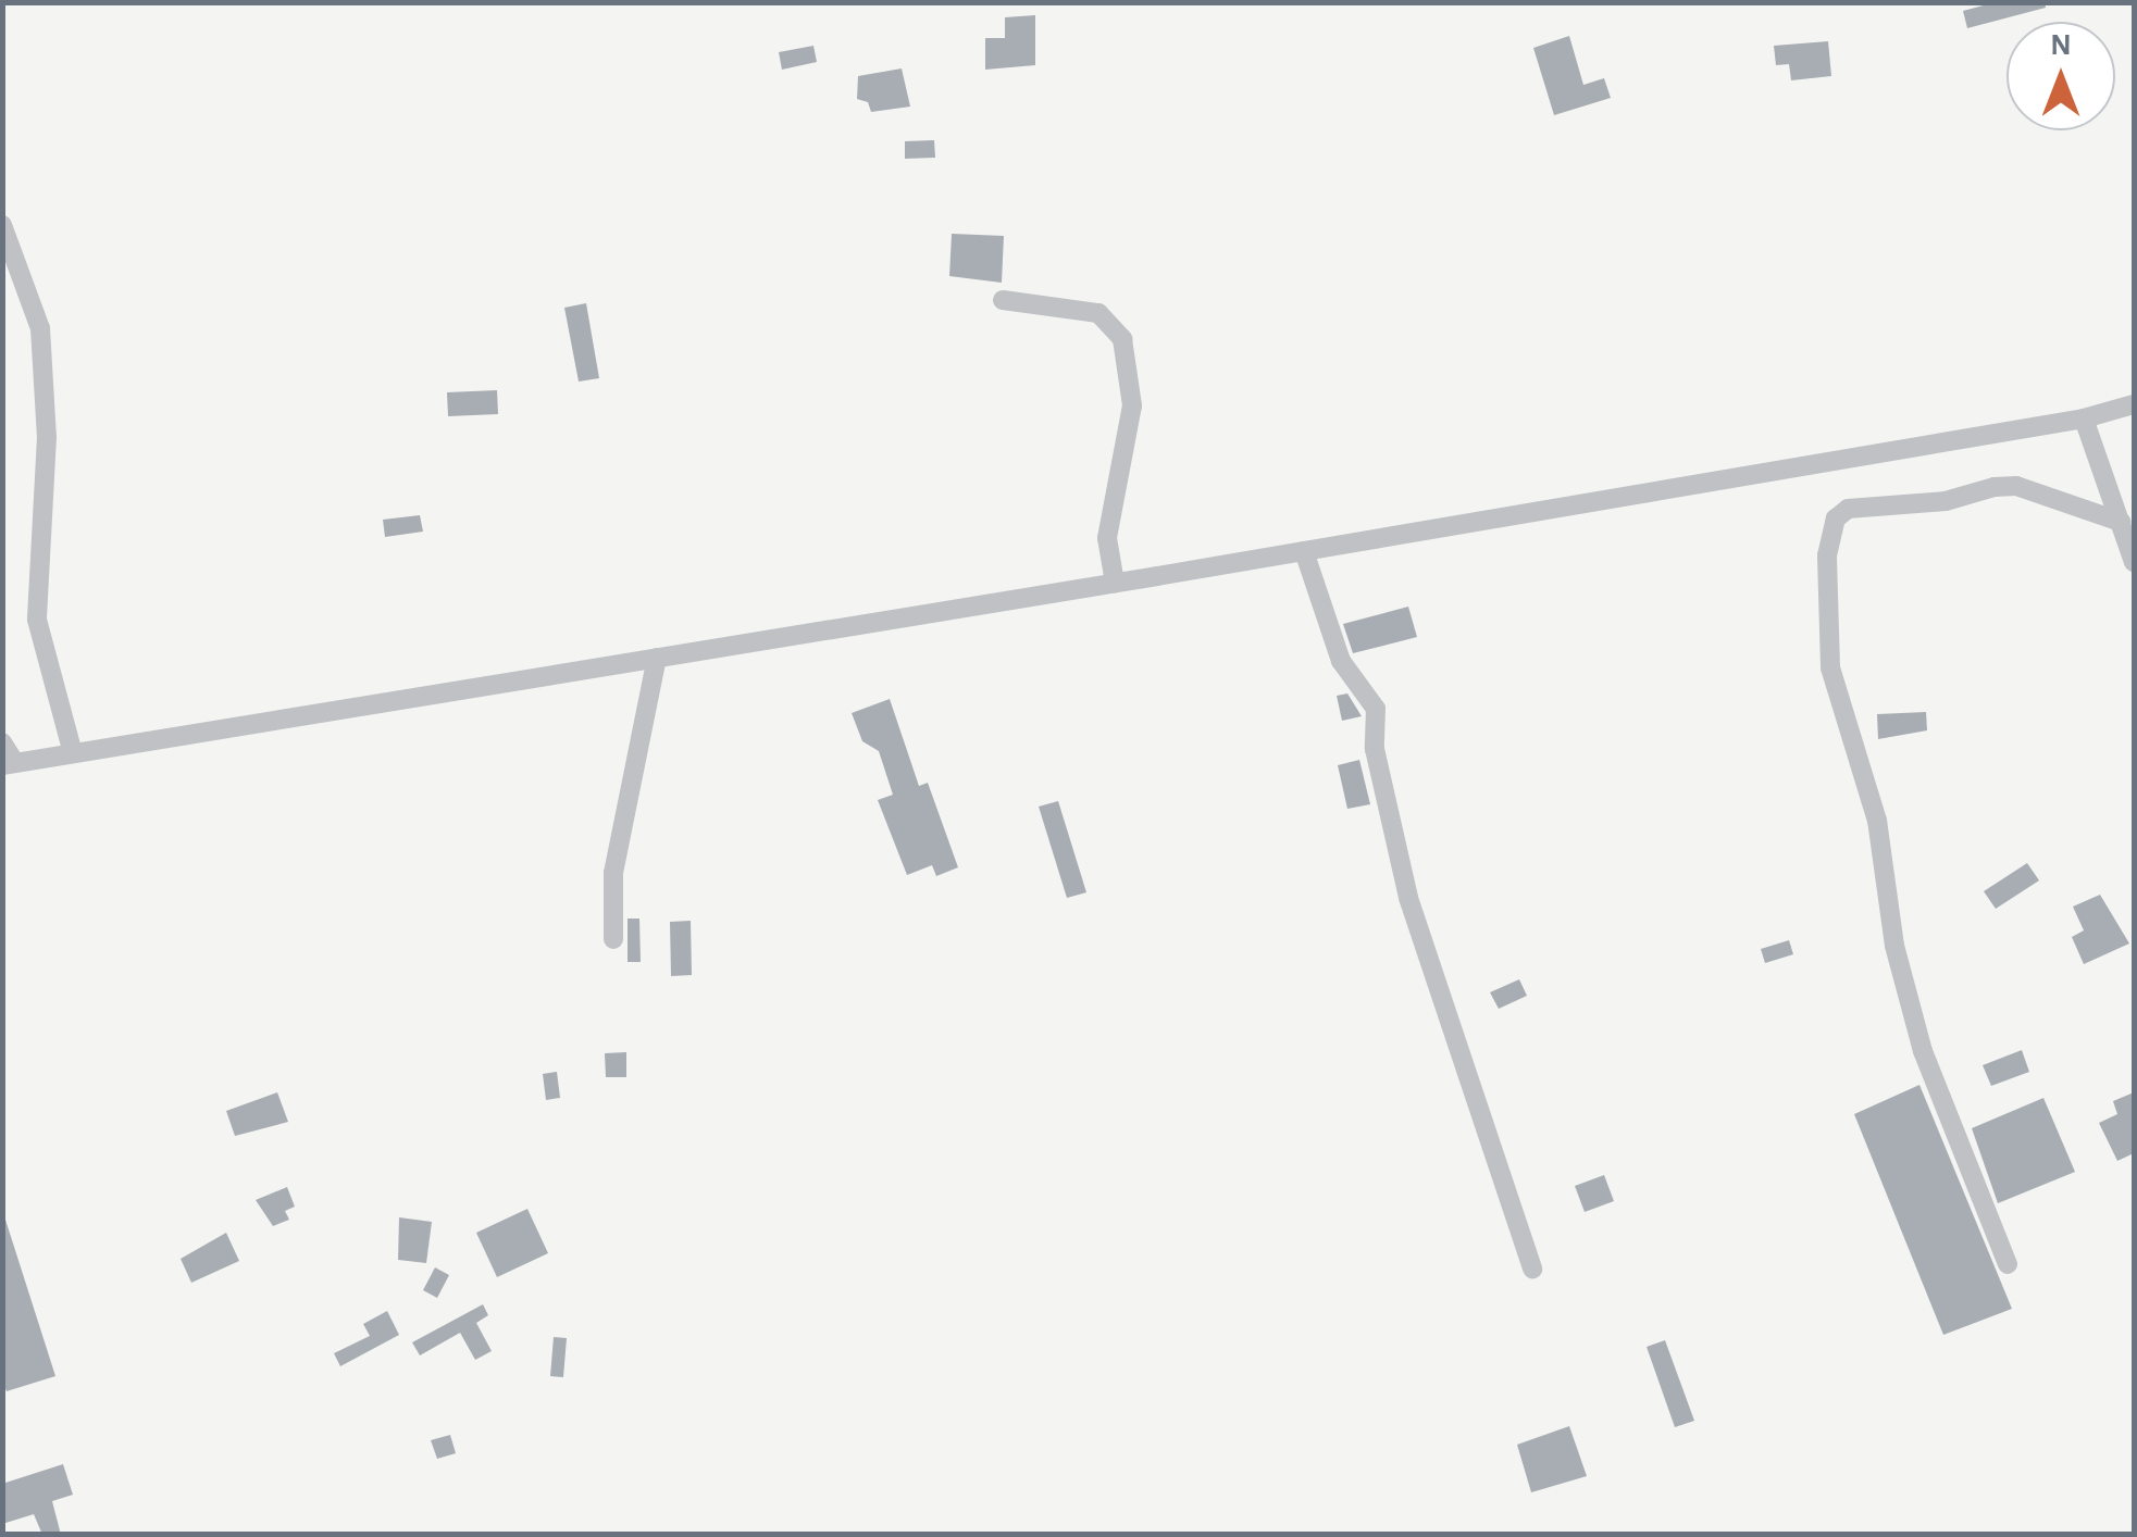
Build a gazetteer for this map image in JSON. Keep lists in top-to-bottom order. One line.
{"north":"top"}
